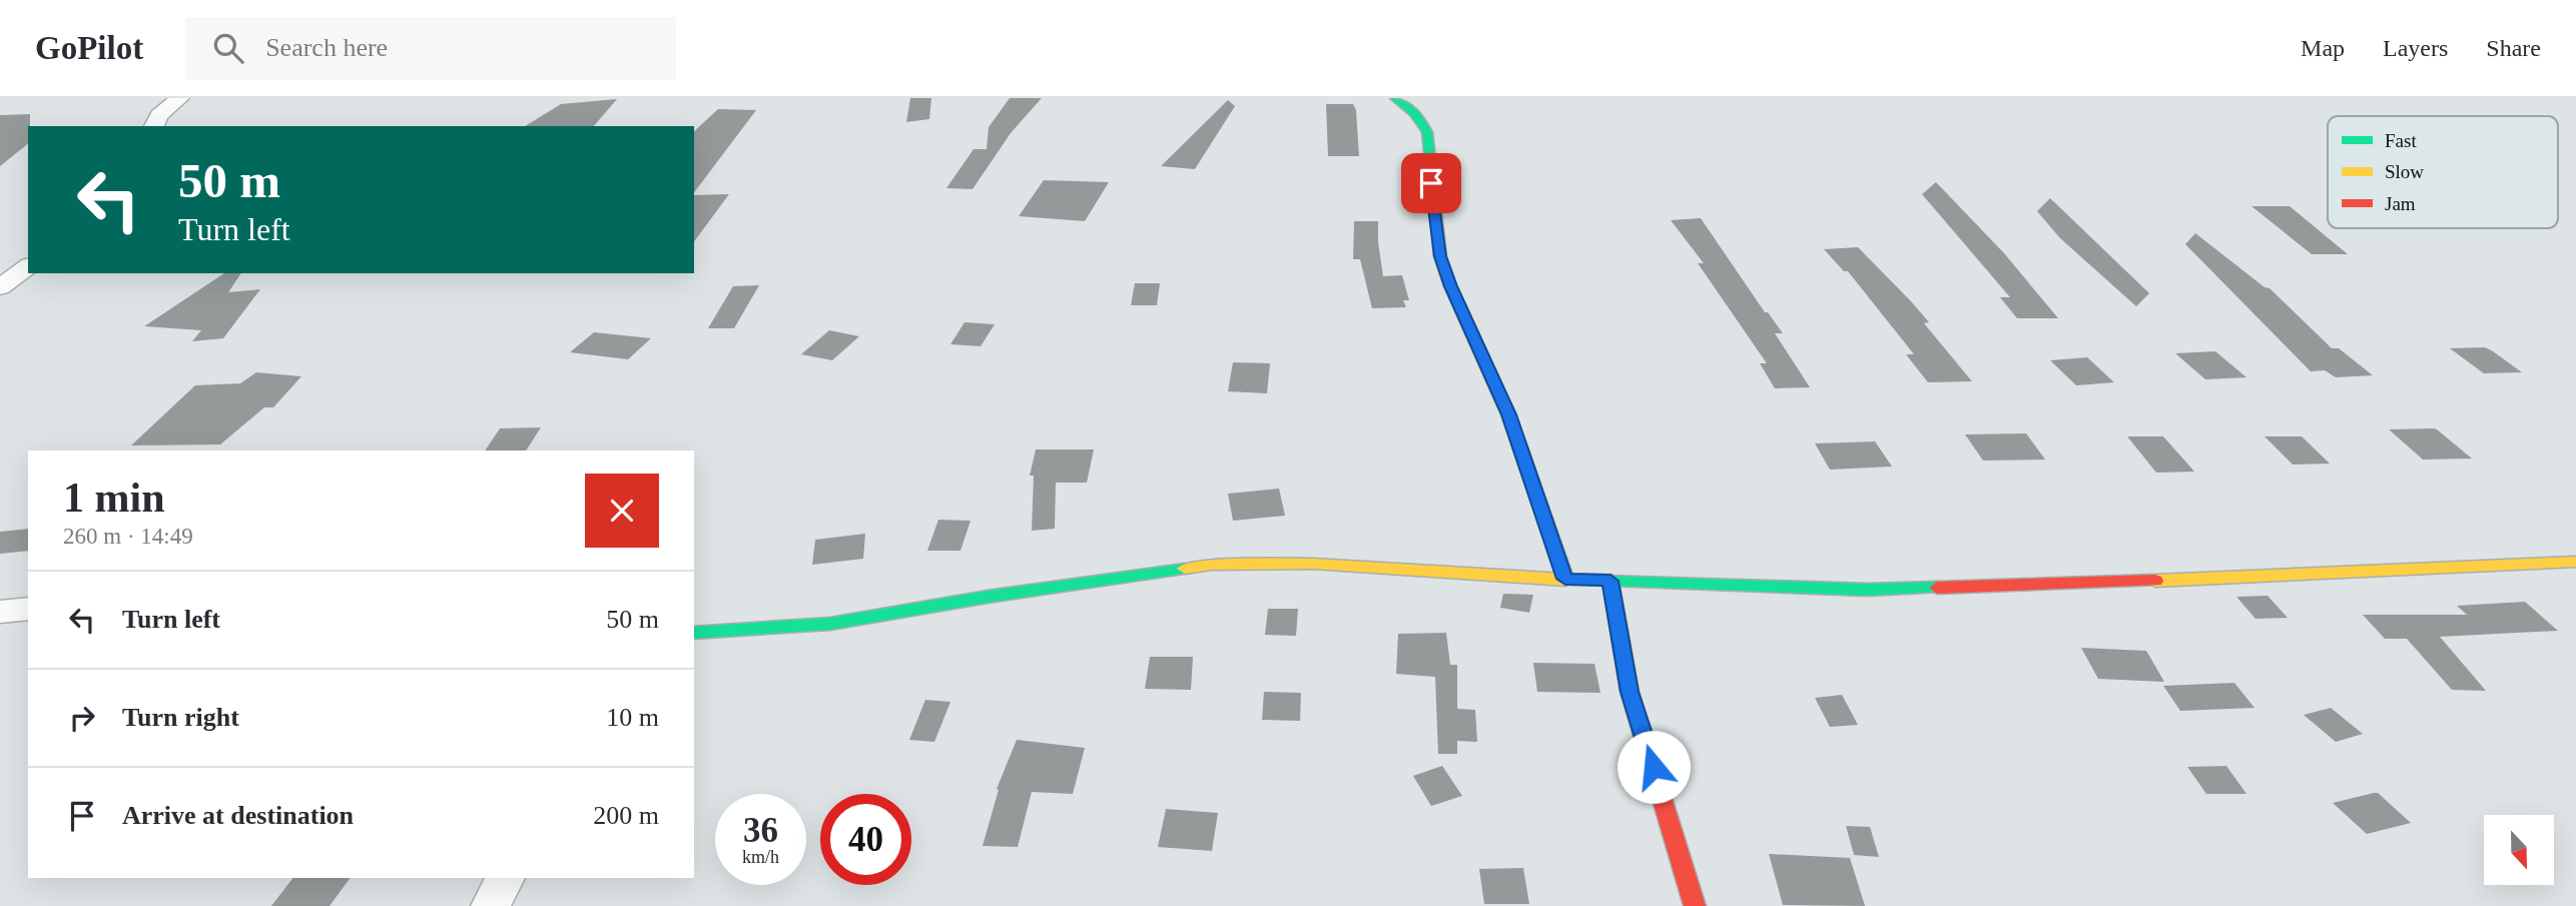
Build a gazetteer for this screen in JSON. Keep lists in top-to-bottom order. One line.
{"legend":["Fast","Slow","Jam"],"north":"bottom","page":{"header":"GoPilot","search":"Search here","nav":["Map","Layers","Share"],"turn":["50 m","Turn left"],"heading":["1 min","260 m · 14:49"],"list":[{"name":"Turn left","value":"50 m"},{"name":"Turn right","value":"10 m"},{"name":"Arrive at destination","value":"200 m"}],"speed":"36 km/h","limit":"40"}}
